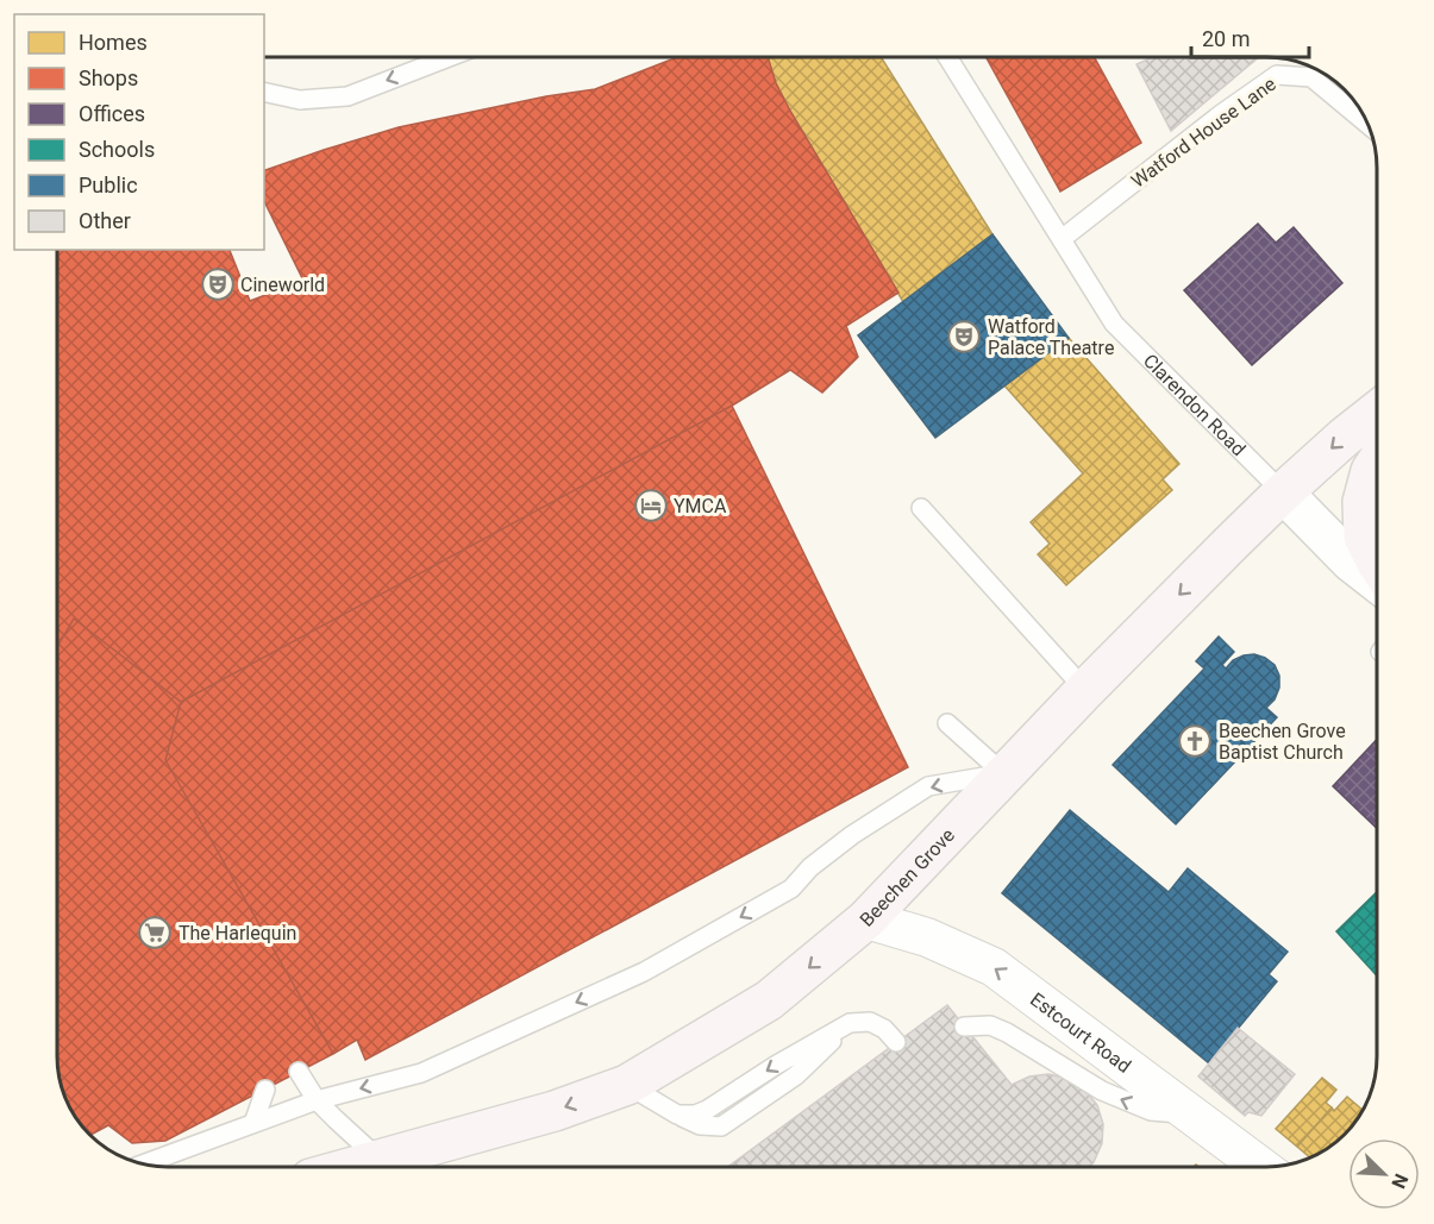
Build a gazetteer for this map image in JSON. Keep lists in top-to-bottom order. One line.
{"streets":{"main road":["Beechen Grove"],"street":["Clarendon Road","Estcourt Road"],"lane":["Watford House Lane"]},"crossings":[["Watford House Lane","Clarendon Road"],["Clarendon Road","Beechen Grove"],["Beechen Grove","Estcourt Road"]],"one_way":["Beechen Grove","Estcourt Road"],"places":{"theatre":["Cineworld","Watford Palace Theatre"],"hotel":["YMCA"],"church":["Beechen Grove Baptist Church"],"supermarket":["The Harlequin"]},"legend":["Homes","Shops","Offices","Schools","Public","Other"],"scale_bar":"20 m","north":"bottom right"}
